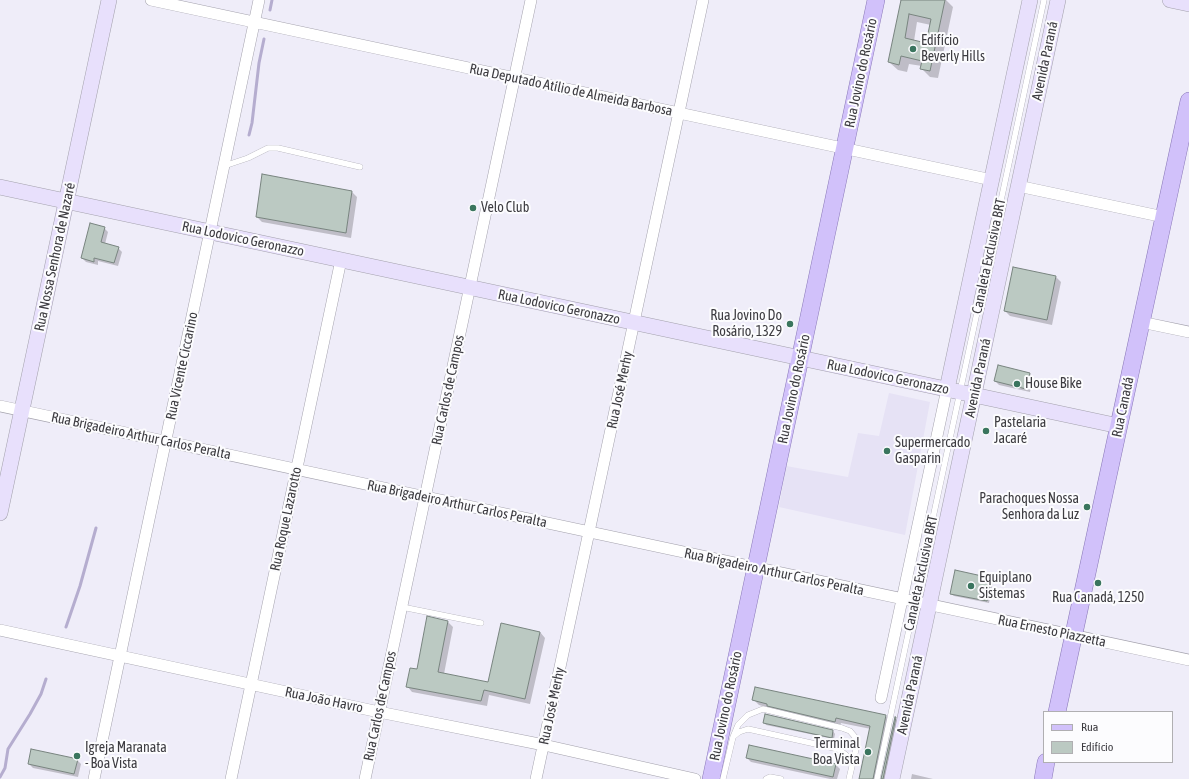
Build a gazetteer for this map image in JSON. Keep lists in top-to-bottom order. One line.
{"streets":{"main road":["Rua Jovino do Rosário","Rua Canadá"],"street":["Avenida Paraná","Rua Deputado Atílio de Almeida Barbosa","Rua Lodovico Geronazzo","Rua Nossa Senhora de Nazaré","Rua Vicente Ciccarino","Rua Carlos de Campos","Rua José Merhy","Rua Brigadeiro Arthur Carlos Peralta","Rua Roque Lazarotto","Rua Ernesto Piazzetta","Rua João Havro"],"lane":["Canaleta Exclusiva BRT"]},"crossings":[["Avenida Paraná","Rua Deputado Atílio de Almeida Barbosa"],["Avenida Paraná","Rua Lodovico Geronazzo"],["Avenida Paraná","Canaleta Exclusiva BRT"],["Avenida Paraná","Rua Brigadeiro Arthur Carlos Peralta"],["Avenida Paraná","Rua Ernesto Piazzetta"],["Rua Jovino do Rosário","Rua Deputado Atílio de Almeida Barbosa"],["Rua Jovino do Rosário","Rua Lodovico Geronazzo"],["Rua Jovino do Rosário","Rua Brigadeiro Arthur Carlos Peralta"],["Rua Deputado Atílio de Almeida Barbosa","Rua Vicente Ciccarino"],["Rua Deputado Atílio de Almeida Barbosa","Rua Carlos de Campos"],["Rua Deputado Atílio de Almeida Barbosa","Rua José Merhy"],["Rua Lodovico Geronazzo","Canaleta Exclusiva BRT"],["Rua Lodovico Geronazzo","Rua Nossa Senhora de Nazaré"],["Rua Lodovico Geronazzo","Rua Vicente Ciccarino"],["Rua Lodovico Geronazzo","Rua Carlos de Campos"],["Rua Lodovico Geronazzo","Rua José Merhy"],["Rua Lodovico Geronazzo","Rua Canadá"],["Rua Lodovico Geronazzo","Rua Roque Lazarotto"],["Canaleta Exclusiva BRT","Rua Brigadeiro Arthur Carlos Peralta"],["Canaleta Exclusiva BRT","Rua Ernesto Piazzetta"],["Rua Nossa Senhora de Nazaré","Rua Brigadeiro Arthur Carlos Peralta"],["Rua Vicente Ciccarino","Rua Brigadeiro Arthur Carlos Peralta"],["Rua Vicente Ciccarino","Rua João Havro"],["Rua Carlos de Campos","Rua Brigadeiro Arthur Carlos Peralta"],["Rua Carlos de Campos","Rua João Havro"],["Rua José Merhy","Rua Brigadeiro Arthur Carlos Peralta"],["Rua José Merhy","Rua João Havro"],["Rua Canadá","Rua Ernesto Piazzetta"],["Rua Brigadeiro Arthur Carlos Peralta","Rua Roque Lazarotto"],["Rua Brigadeiro Arthur Carlos Peralta","Rua Ernesto Piazzetta"],["Rua Roque Lazarotto","Rua João Havro"]],"places":["Edifício Beverly Hills","Velo Club","Rua Jovino Do Rosário, 1329","House Bike","Pastelaria Jacaré","Supermercado Gasparin","Parachoques Nossa Senhora da Luz","Rua Canadá, 1250","Equiplano Sistemas","Terminal Boa Vista","Igreja Maranata - Boa Vista"],"legend":["Rua","Edifício"]}
